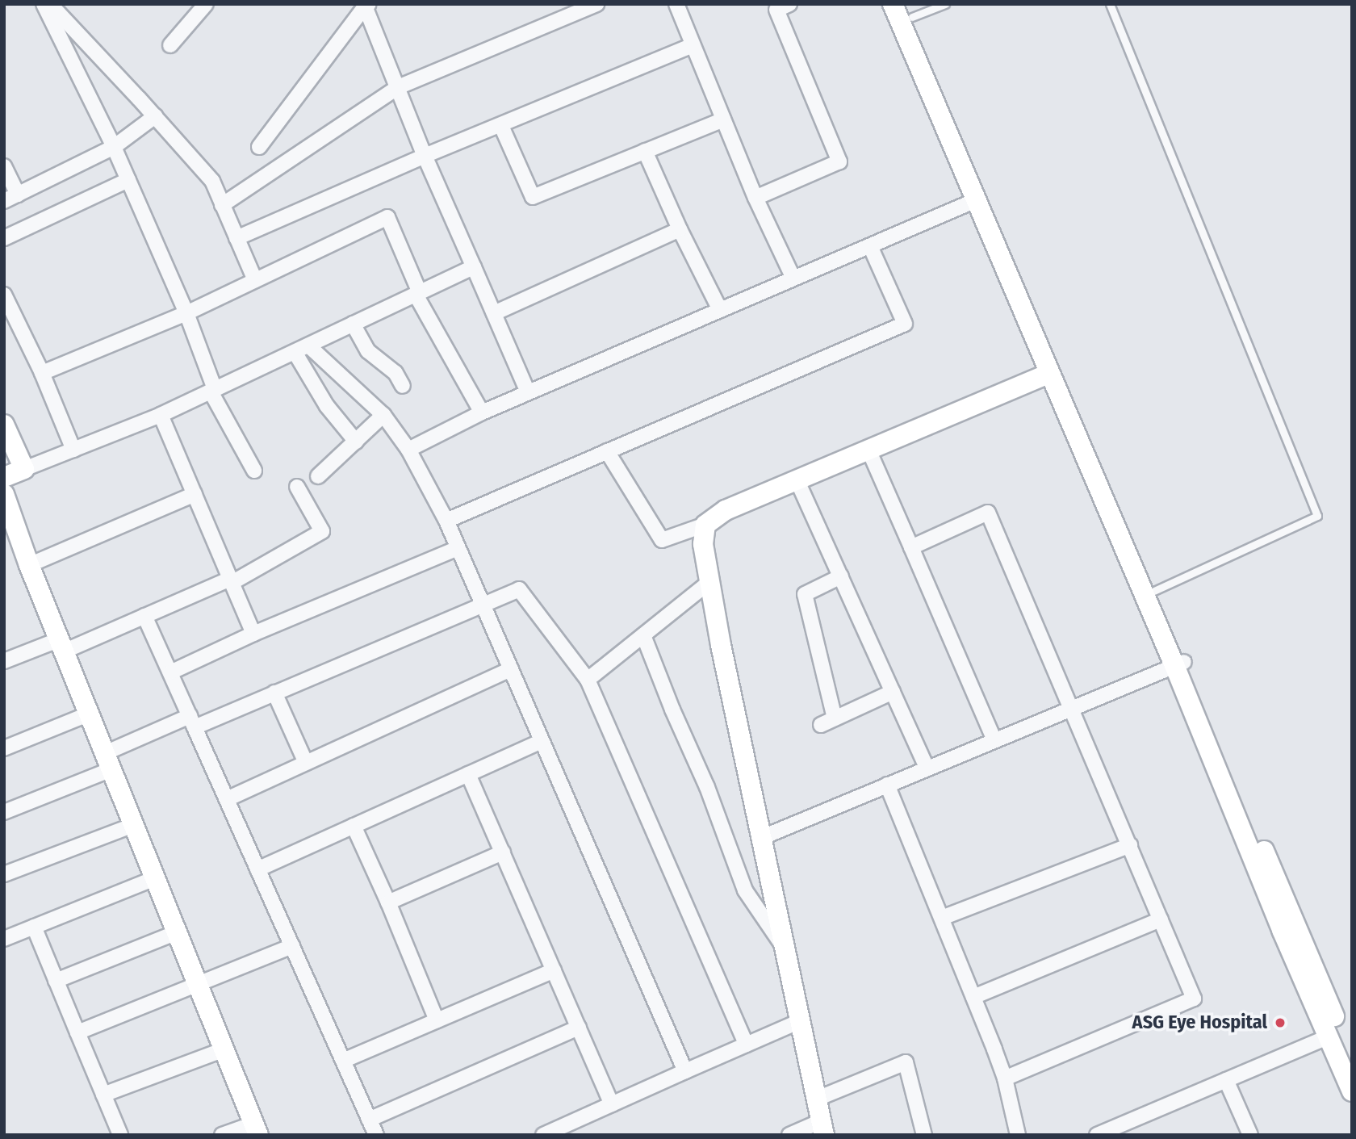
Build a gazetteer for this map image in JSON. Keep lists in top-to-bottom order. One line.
{"places":["ASG Eye Hospital"]}
